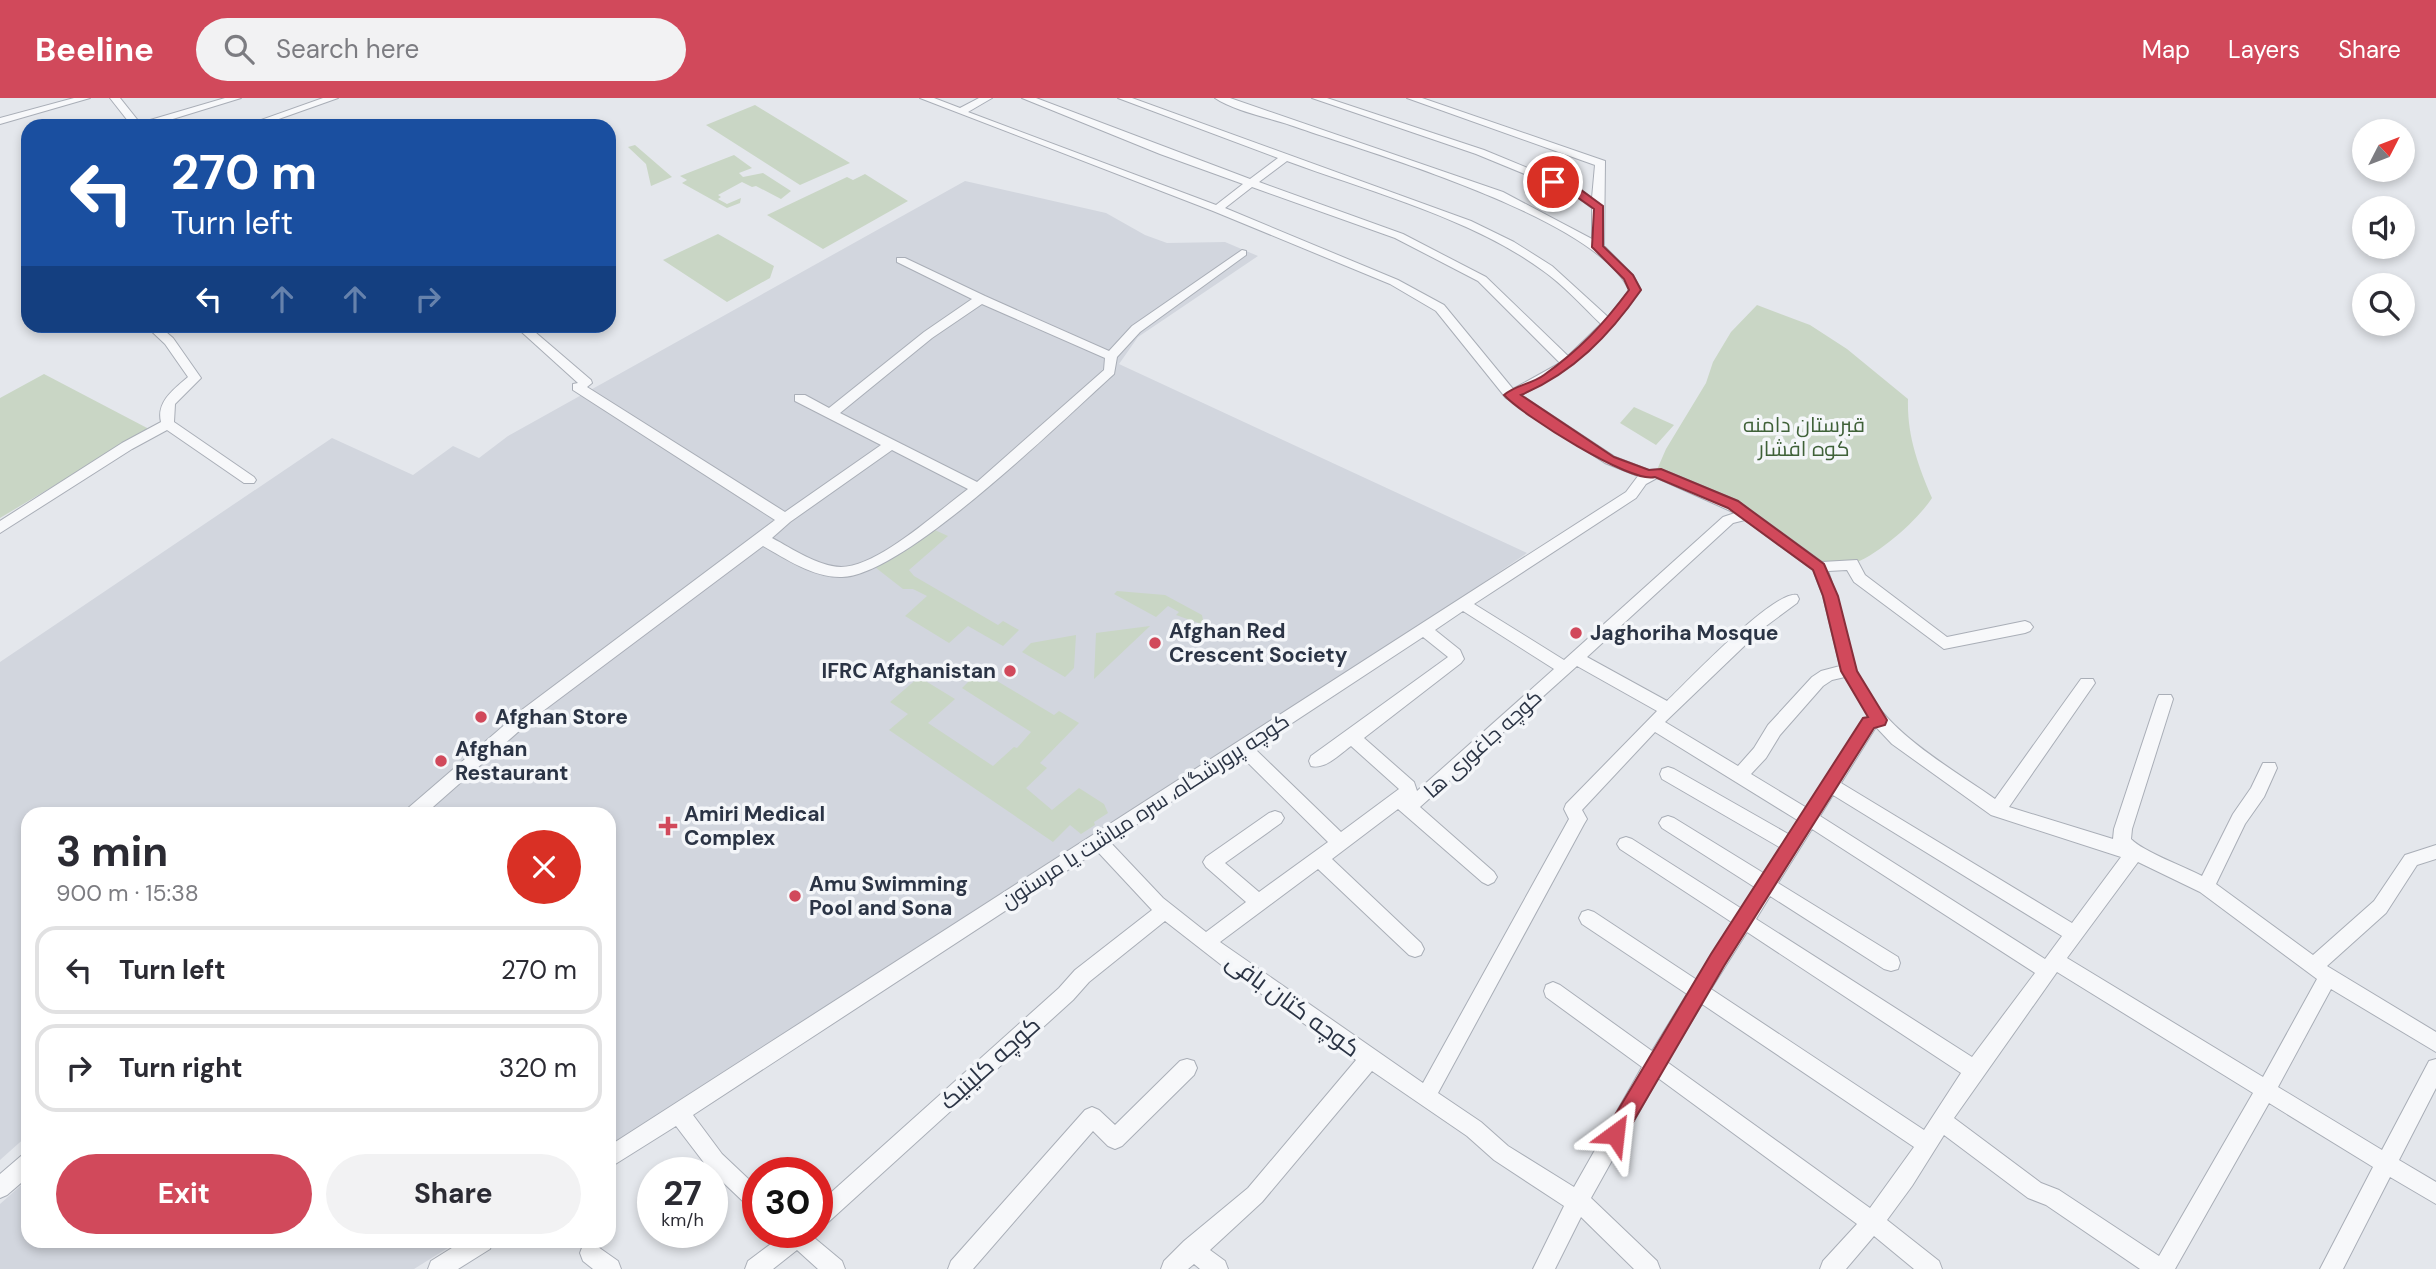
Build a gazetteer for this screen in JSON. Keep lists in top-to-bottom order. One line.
{"streets":{"street":["کوچه جاغوری ها","کوچه پرورشگاه، سره میاشت یا مرستون","کوچه کتان بافی","کوچه کلینیک"]},"crossings":[["کوچه جاغوری ها","کوچه کتان بافی"],["کوچه پرورشگاه، سره میاشت یا مرستون","کوچه کتان بافی"],["کوچه کتان بافی","کوچه کلینیک"]],"parks":["قبرستان دامنه کوه افشار"],"places":{"other":["Jaghoriha Mosque","Afghan Red Crescent Society","IFRC Afghanistan","Afghan Store","Afghan Restaurant","Amu Swimming Pool and Sona"],"health":["Amiri Medical Complex"]},"north":"top right","page":{"header":"Beeline","search":"Search here","nav":["Map","Layers","Share"],"turn":["270 m","Turn left"],"heading":["3 min","900 m · 15:38"],"list":[{"name":"Turn left","value":"270 m"},{"name":"Turn right","value":"320 m"}],"buttons":["Exit","Share"],"speed":"27 km/h","limit":"30"}}
